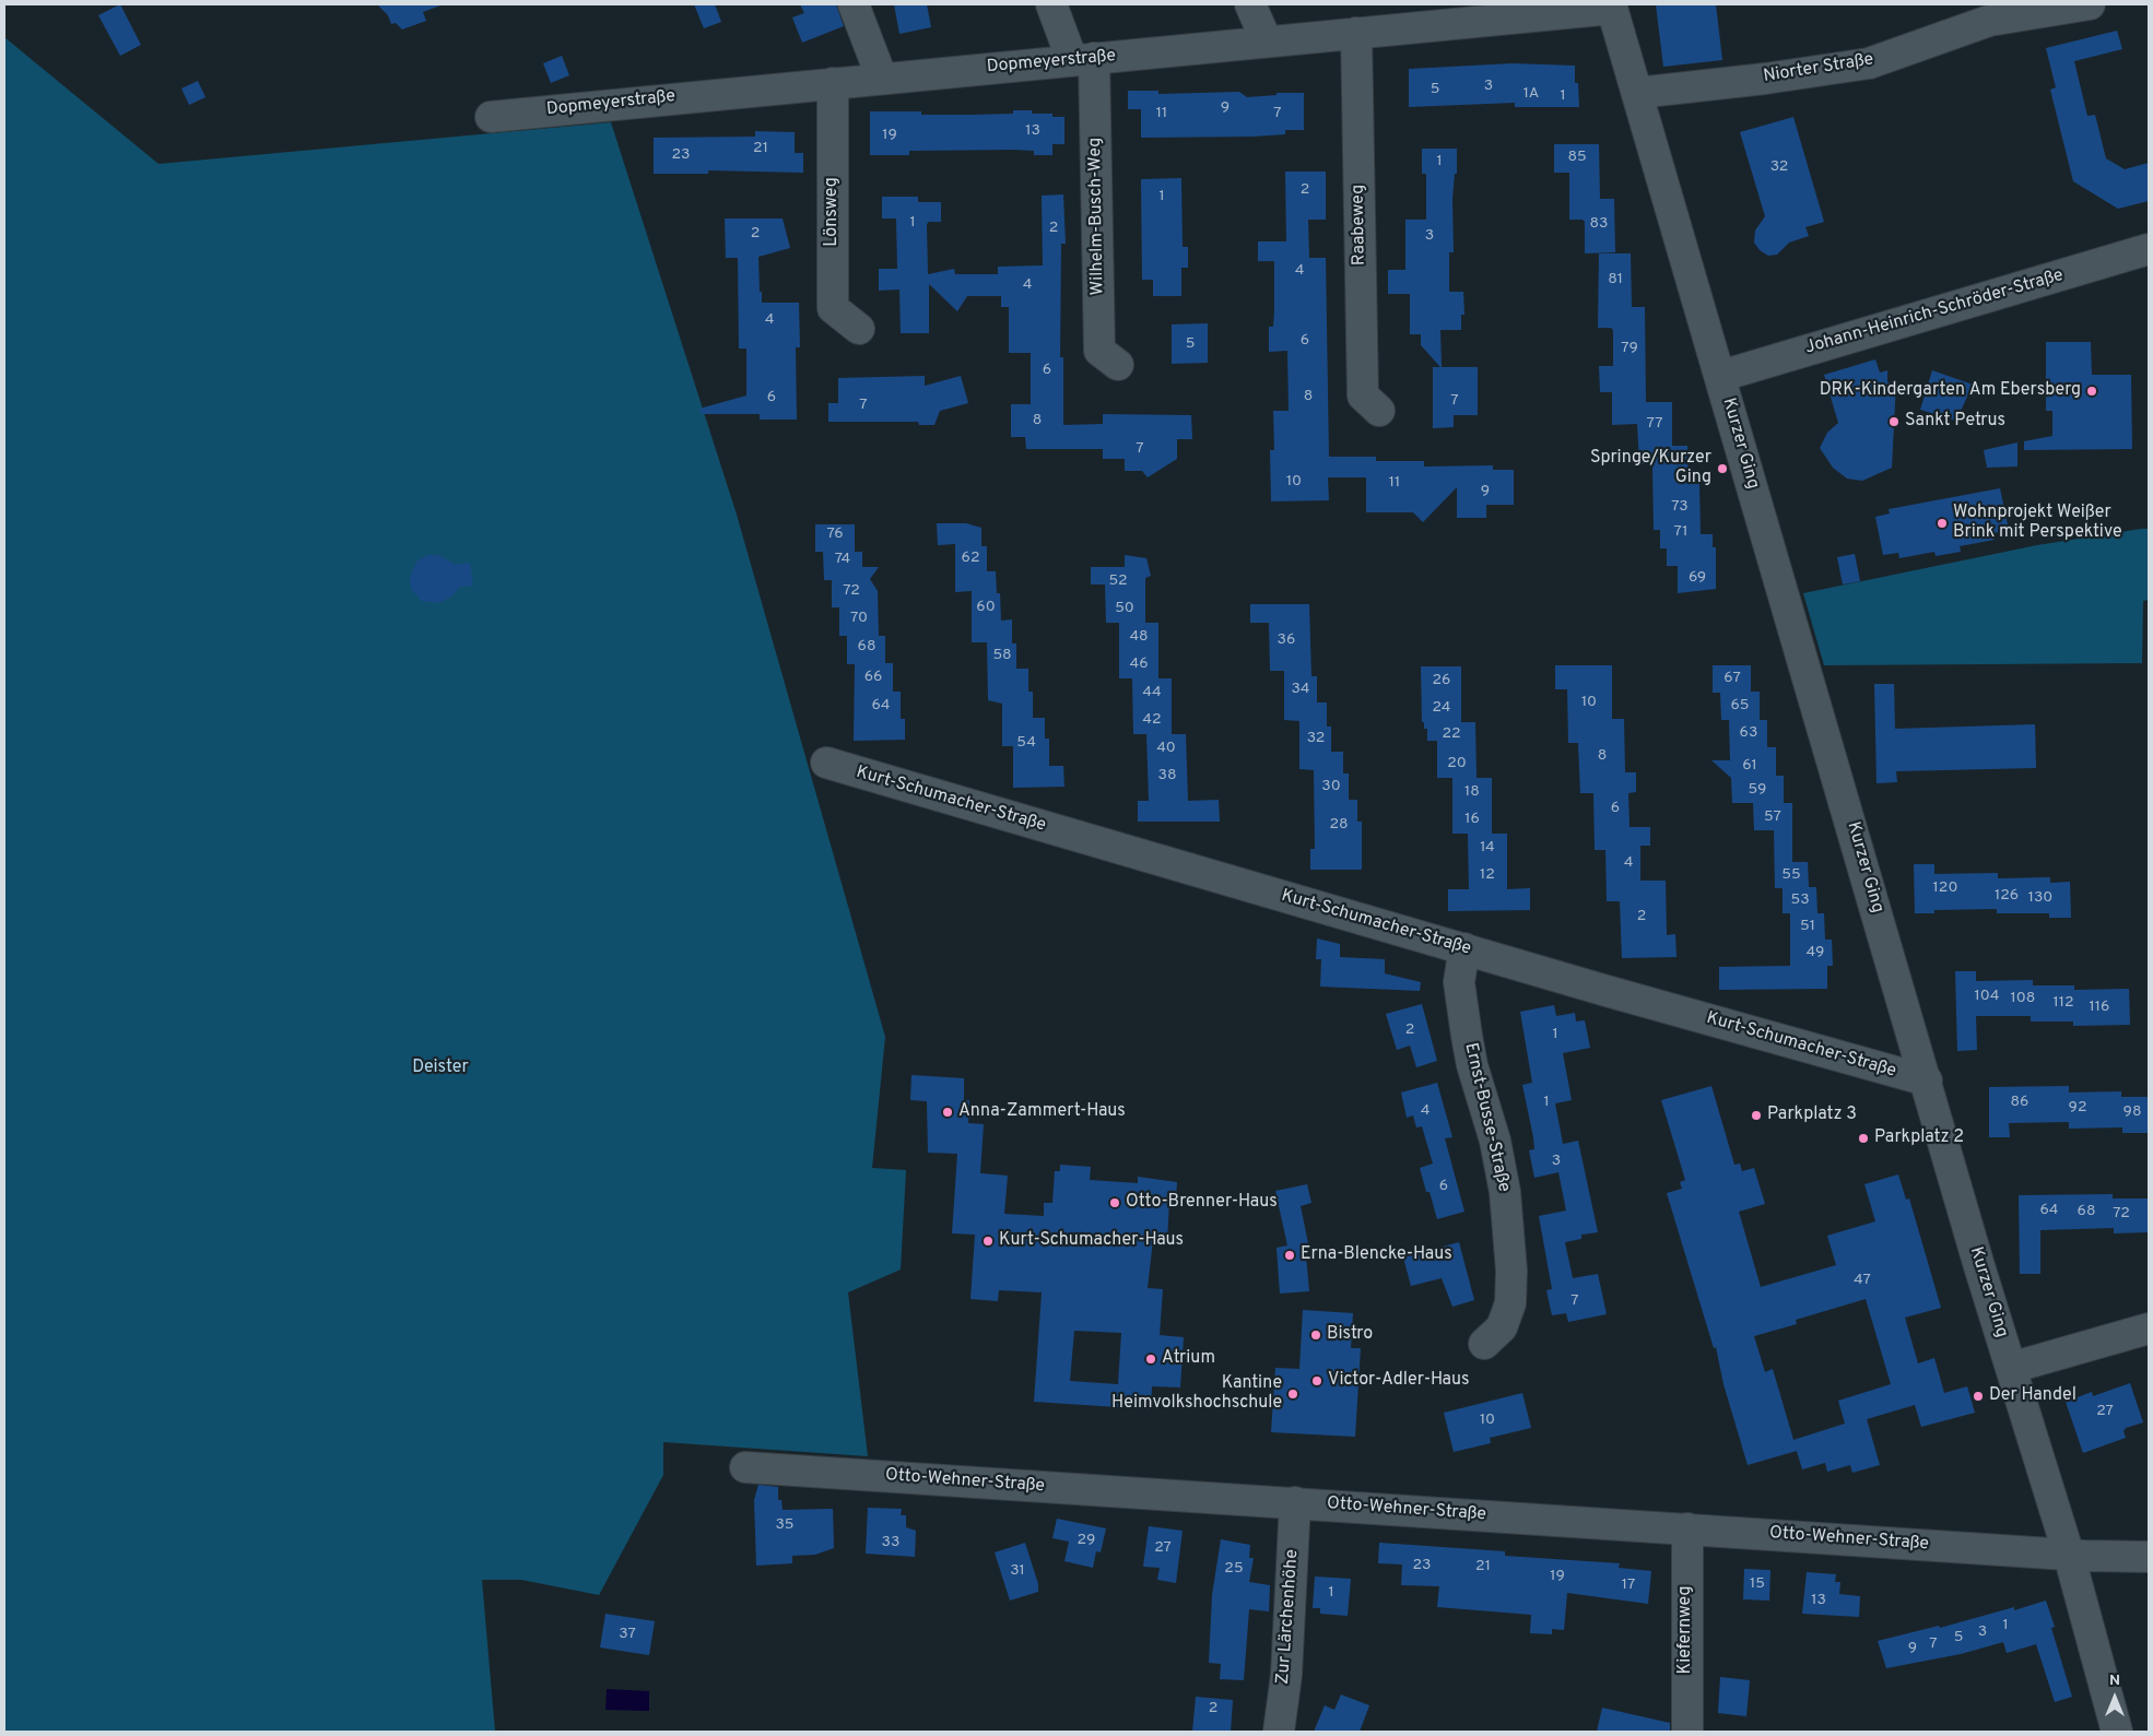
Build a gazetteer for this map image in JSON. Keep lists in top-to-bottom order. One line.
{"streets":{"street":["Dopmeyerstraße","Niorter Straße","Lönsweg","Wilhelm-Busch-Weg","Raabeweg","Johann-Heinrich-Schröder-Straße","Kurzer Ging","Kurt-Schumacher-Straße","Ernst-Busse-Straße","Otto-Wehner-Straße","Zur Lärchenhöhe","Kiefernweg"]},"crossings":[["Dopmeyerstraße","Lönsweg"],["Dopmeyerstraße","Wilhelm-Busch-Weg"],["Dopmeyerstraße","Raabeweg"],["Dopmeyerstraße","Kurzer Ging"],["Niorter Straße","Kurzer Ging"],["Johann-Heinrich-Schröder-Straße","Kurzer Ging"],["Kurzer Ging","Kurt-Schumacher-Straße"],["Kurzer Ging","Otto-Wehner-Straße"],["Kurt-Schumacher-Straße","Ernst-Busse-Straße"],["Otto-Wehner-Straße","Zur Lärchenhöhe"],["Otto-Wehner-Straße","Kiefernweg"]],"parks":["Deister"],"places":["DRK-Kindergarten Am Ebersberg","Sankt Petrus","Springe/Kurzer Ging","Wohnprojekt Weißer Brink mit Perspektive","Anna-Zammert-Haus","Parkplatz 3","Parkplatz 2","Otto-Brenner-Haus","Kurt-Schumacher-Haus","Erna-Blencke-Haus","Bistro","Atrium","Victor-Adler-Haus","Kantine Heimvolkshochschule","Der Handel"],"house_numbers":["3","5","1A","1","9","11","7","13","19","21","23","85","1","32","2","1","1","83","2","2","3","4","81","4","4","6","5","79","6","8","6","7","7","8","77","7","10","11","9","73","71","76","62","74","69","52","72","60","50","70","48","36","68","58","46","66","67","26","34","44","10","64","65","24","42","63","22","32","54","40","8","20","61","38","30","59","18","6","57","16","28","14","4","12","55","120","126","130","53","2","51","49","104","108","112","116","2","1","1","86","92","4","98","3","6","64","68","72","47","7","27","10","35","29","33","27","23","21","25","31","19","15","17","1","13","1","3","37","5","7","9","2"],"north":"top"}
